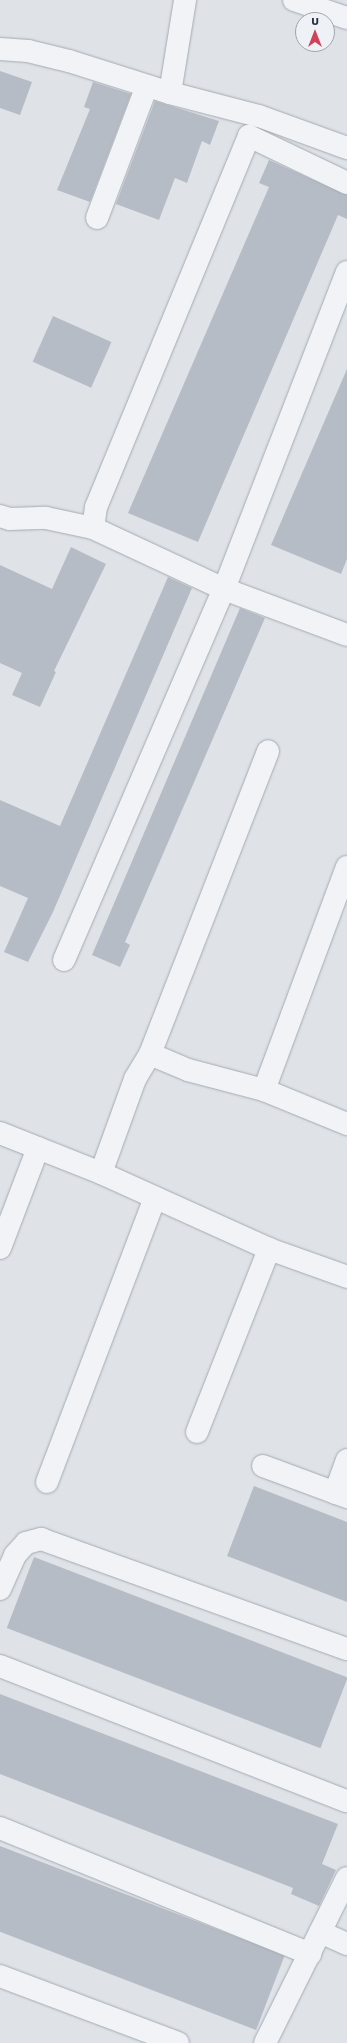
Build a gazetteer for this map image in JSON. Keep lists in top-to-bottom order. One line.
{"north":"top"}
